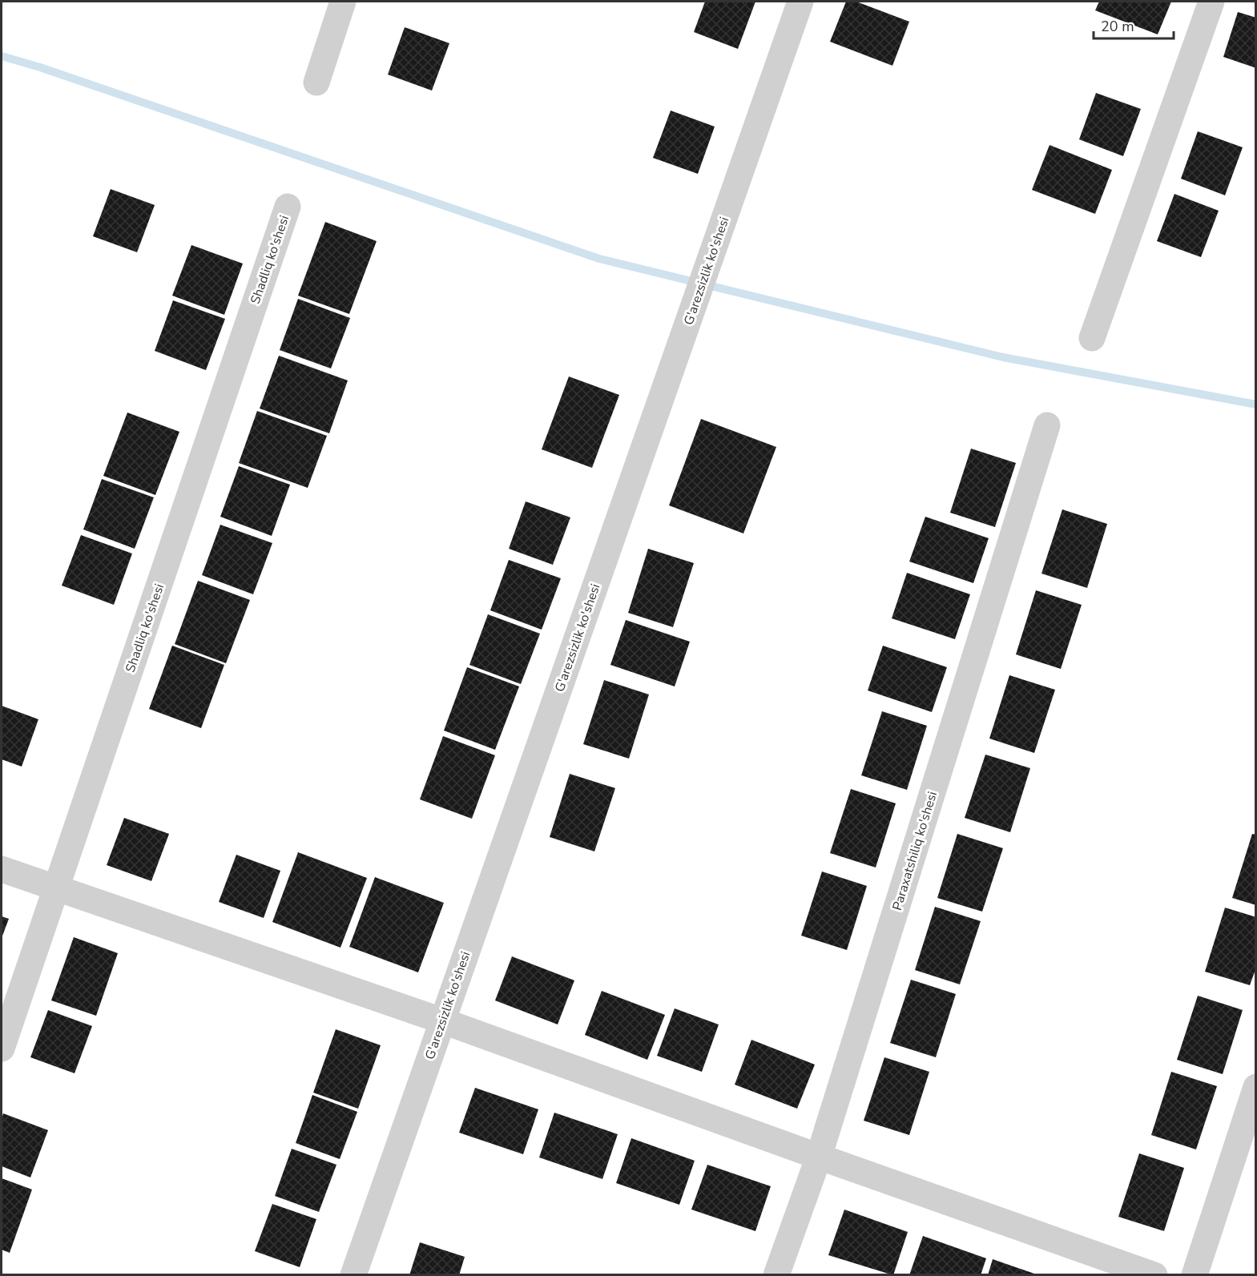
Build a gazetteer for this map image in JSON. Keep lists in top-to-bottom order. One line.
{"streets":{"street":["Shadliq ko'shesi","G'arezsizlik ko'shesi","Paraxatshiliq ko'shesi"]},"scale_bar":"20 m"}
